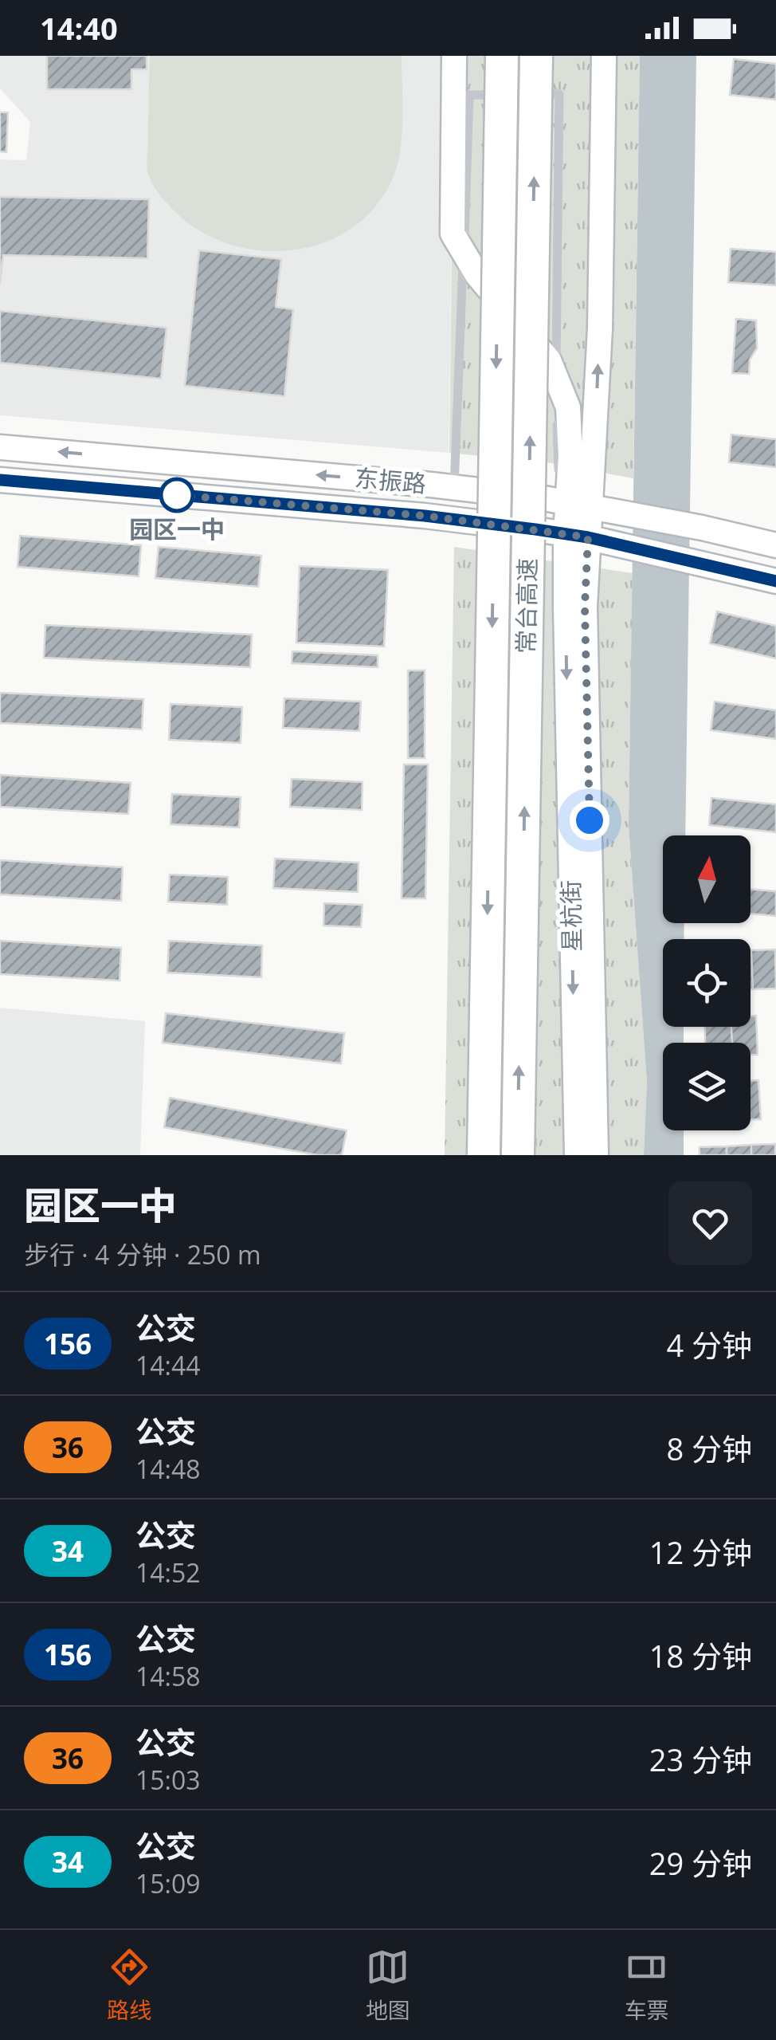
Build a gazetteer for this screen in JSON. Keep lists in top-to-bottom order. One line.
{"streets":{"highway":["常台高速"],"main road":["东振路","星杭街"]},"crossings":[["东振路","星杭街"]],"places":["园区一中"],"lines":["bus line 156"],"north":"top","page":{"status":"14:40","heading":["园区一中","步行 · 4 分钟 · 250 m"],"list":[{"mark":"156","name":"公交","note":"14:44","value":"4 分钟"},{"mark":"36","name":"公交","note":"14:48","value":"8 分钟"},{"mark":"34","name":"公交","note":"14:52","value":"12 分钟"},{"mark":"156","name":"公交","note":"14:58","value":"18 分钟"},{"mark":"36","name":"公交","note":"15:03","value":"23 分钟"},{"mark":"34","name":"公交","note":"15:09","value":"29 分钟"}],"tabs":["路线","地图","车票"]}}
